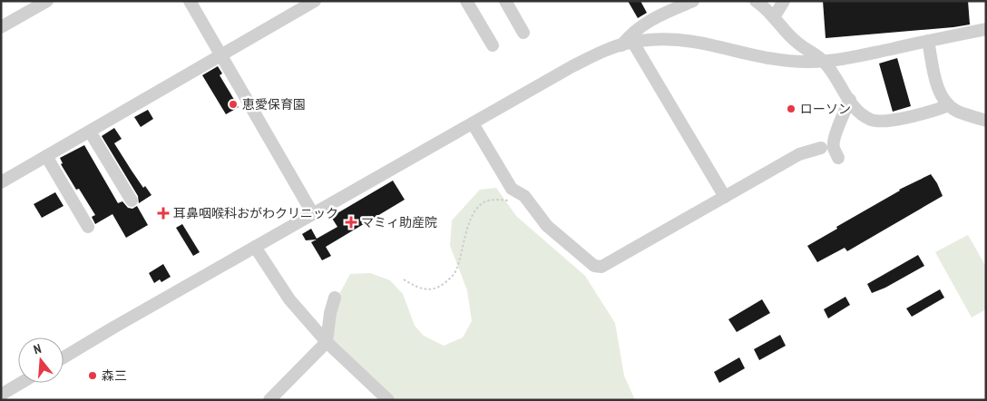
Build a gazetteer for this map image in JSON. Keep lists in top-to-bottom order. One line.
{"places":{"other":["恵愛保育園","ローソン","森三"],"health":["耳鼻咽喉科おがわクリニック","マミィ助産院"]},"north":"top"}
